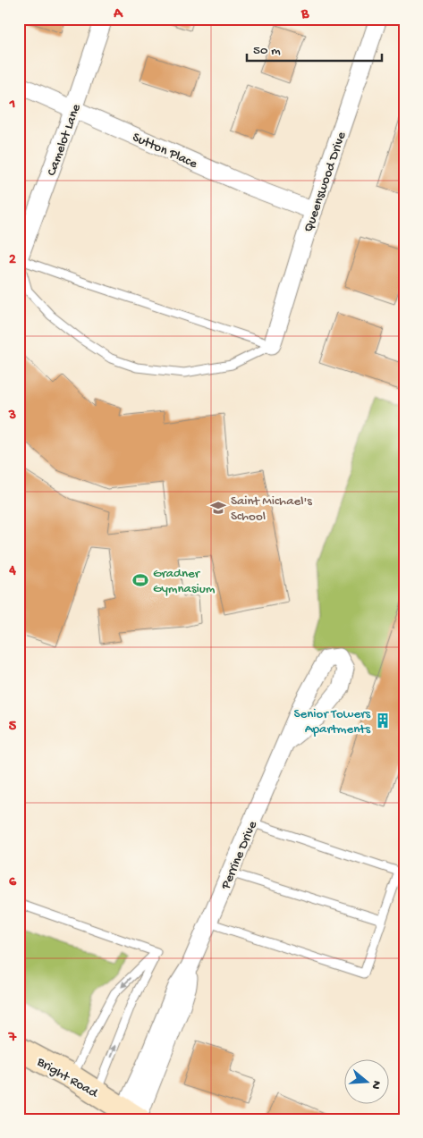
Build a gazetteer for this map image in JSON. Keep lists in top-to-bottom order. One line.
{"streets":{"main road":["Bright Road"],"street":["Camelot Lane","Sutton Place","Queenswood Drive","Perrine Drive"]},"crossings":[["Camelot Lane","Sutton Place"],["Sutton Place","Queenswood Drive"],["Perrine Drive","Bright Road"]],"places":{"school or university":["Saint Michael's School"],"sports":["Gradner Gymnasium"],"building":["Senior Towers Apartments"]},"scale_bar":"50 m","north":"right","grid":{"columns":["A","B"],"rows":["1","2","3","4","5","6","7"]}}
